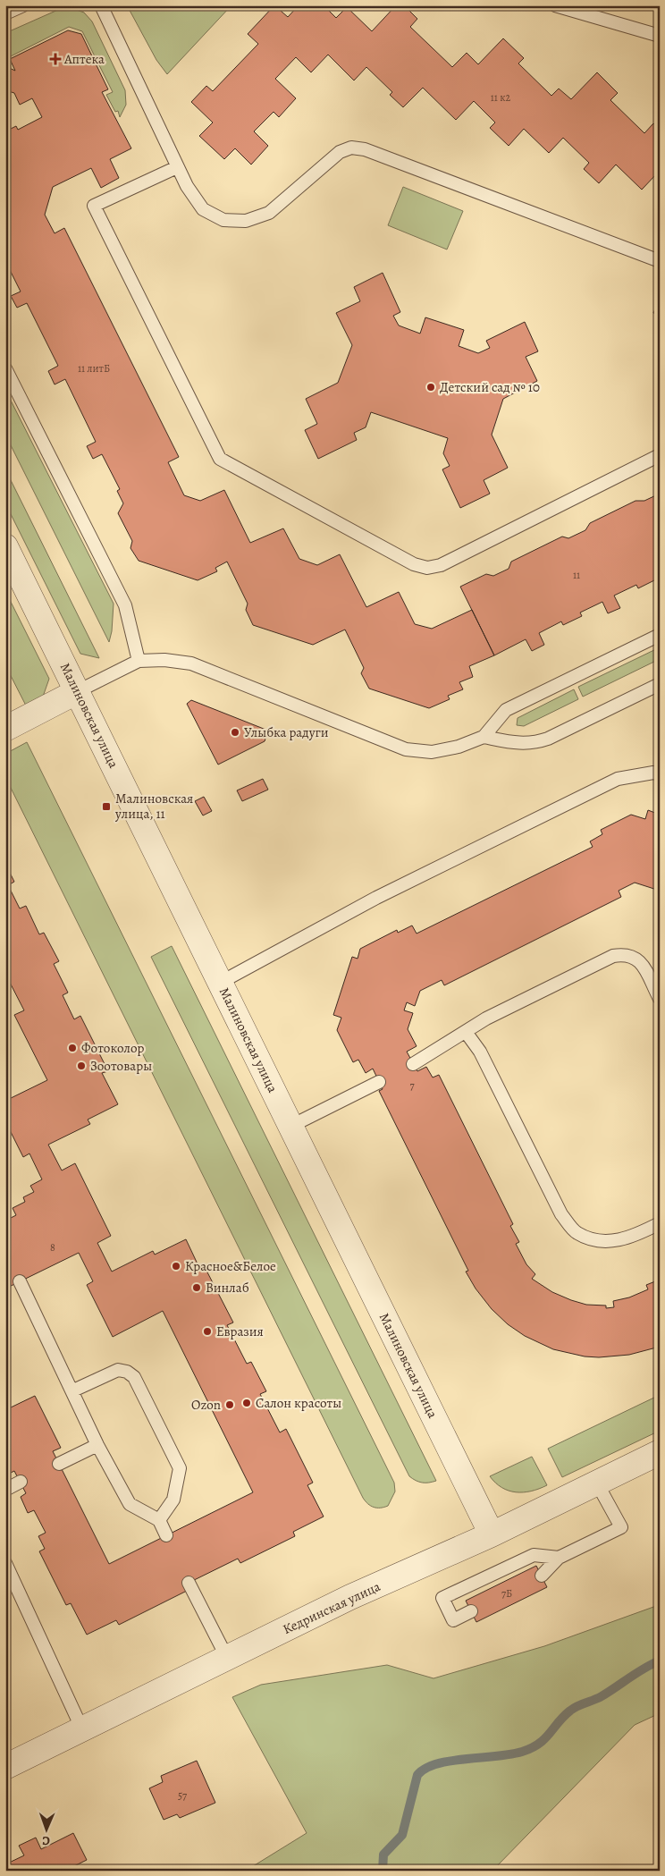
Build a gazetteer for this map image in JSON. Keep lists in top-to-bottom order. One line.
{"streets":{"street":["Малиновская улица","Кедринская улица"]},"crossings":[["Малиновская улица","Кедринская улица"]],"places":{"health":["Аптека"],"other":["Детский сад № 10","Улыбка радуги","Фотоколор","Зоотовары","Красное&Белое","Винлаб","Евразия","Салон красоты","Ozon"],"transit":["Малиновская улица, 11"]},"house_numbers":["11 к2","11 литБ","11","7","8","7Б","57"],"north":"bottom"}
